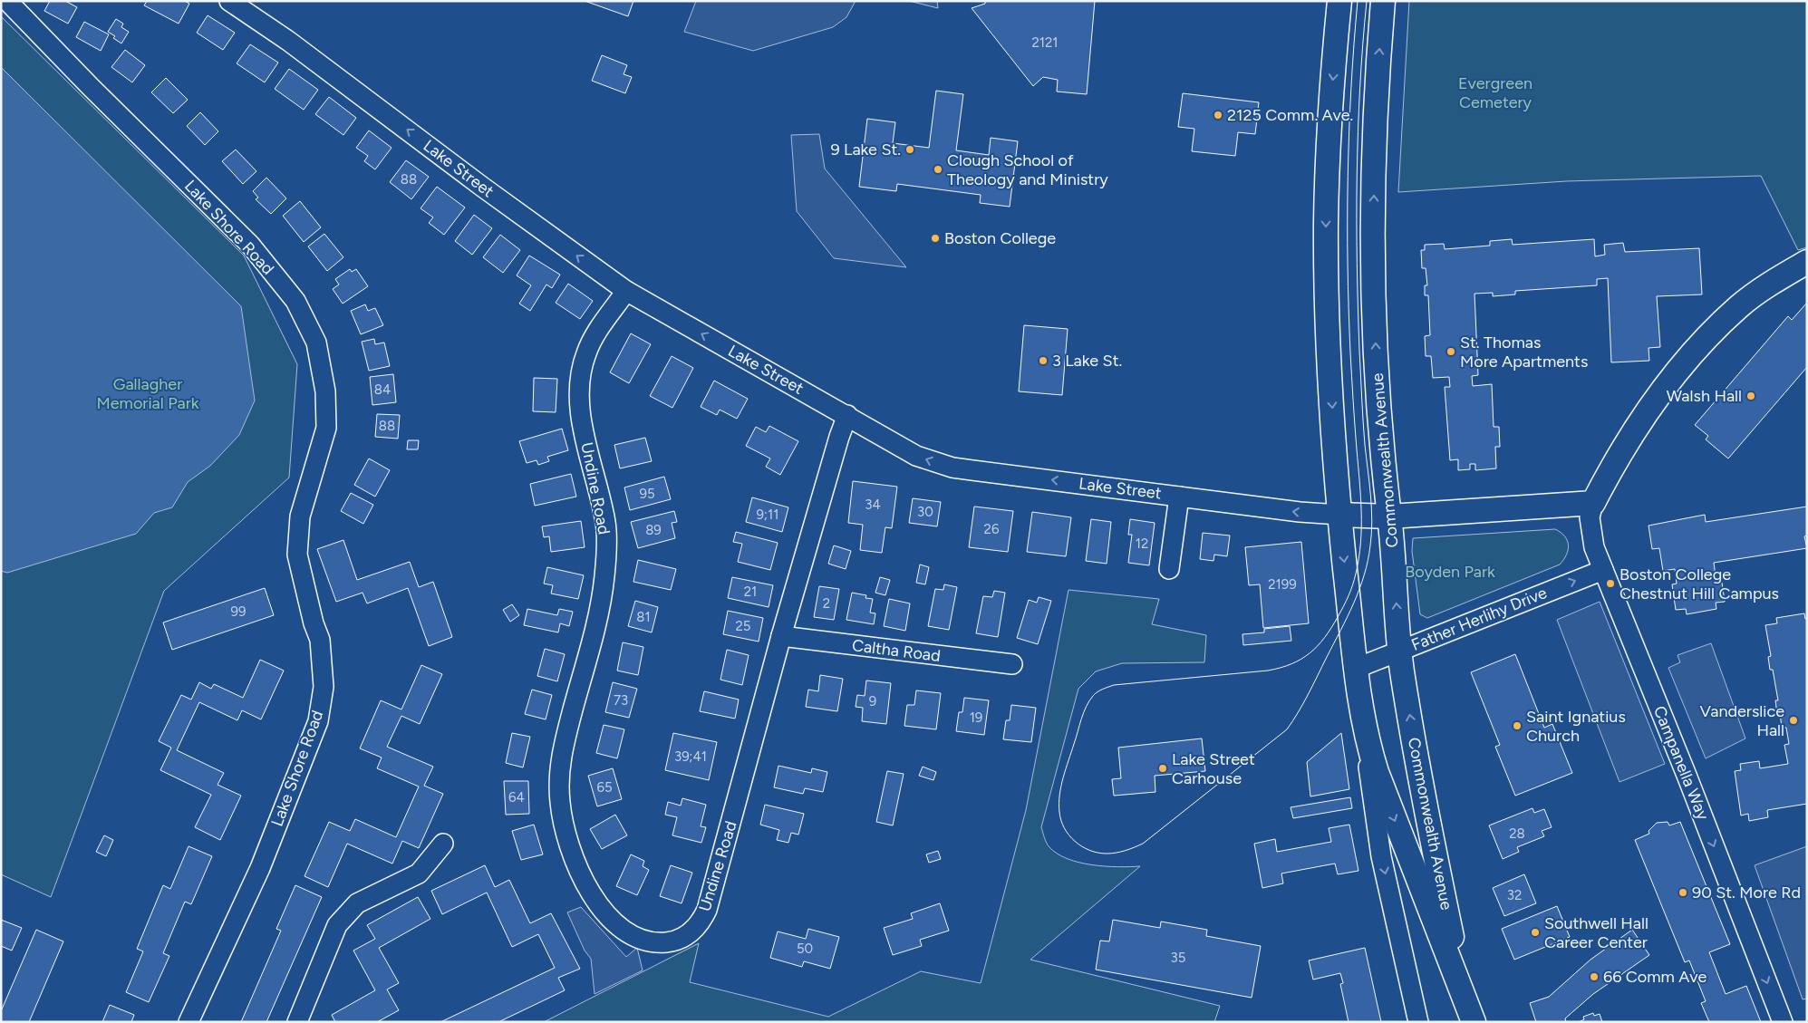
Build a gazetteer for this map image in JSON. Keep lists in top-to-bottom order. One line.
{"streets":{"main road":["Lake Street","Commonwealth Avenue"],"street":["Lake Shore Road","Undine Road","Father Herlihy Drive","Caltha Road","Campanella Way"]},"crossings":[["Lake Street","Commonwealth Avenue"],["Lake Street","Undine Road"],["Lake Street","Campanella Way"],["Commonwealth Avenue","Father Herlihy Drive"],["Undine Road","Caltha Road"],["Father Herlihy Drive","Campanella Way"]],"one_way":["Lake Street","Father Herlihy Drive","Campanella Way"],"parks":["Evergreen Cemetery","Gallagher Memorial Park","Boyden Park"],"places":["2125 Comm. Ave.","9 Lake St.","Clough School of Theology and Ministry","Boston College","St. Thomas More Apartments","3 Lake St.","Walsh Hall","Boston College Chestnut Hill Campus","Vanderslice Hall","Saint Ignatius Church","Lake Street Carhouse","90 St. More Rd","Southwell Hall Career Center","66 Comm Ave"],"house_numbers":["2121","88","84","88","95","34","30","9;11","26","89","12","2199","21","2","99","81","25","73","9","19","39;41","65","64","28","32","50","35"]}
